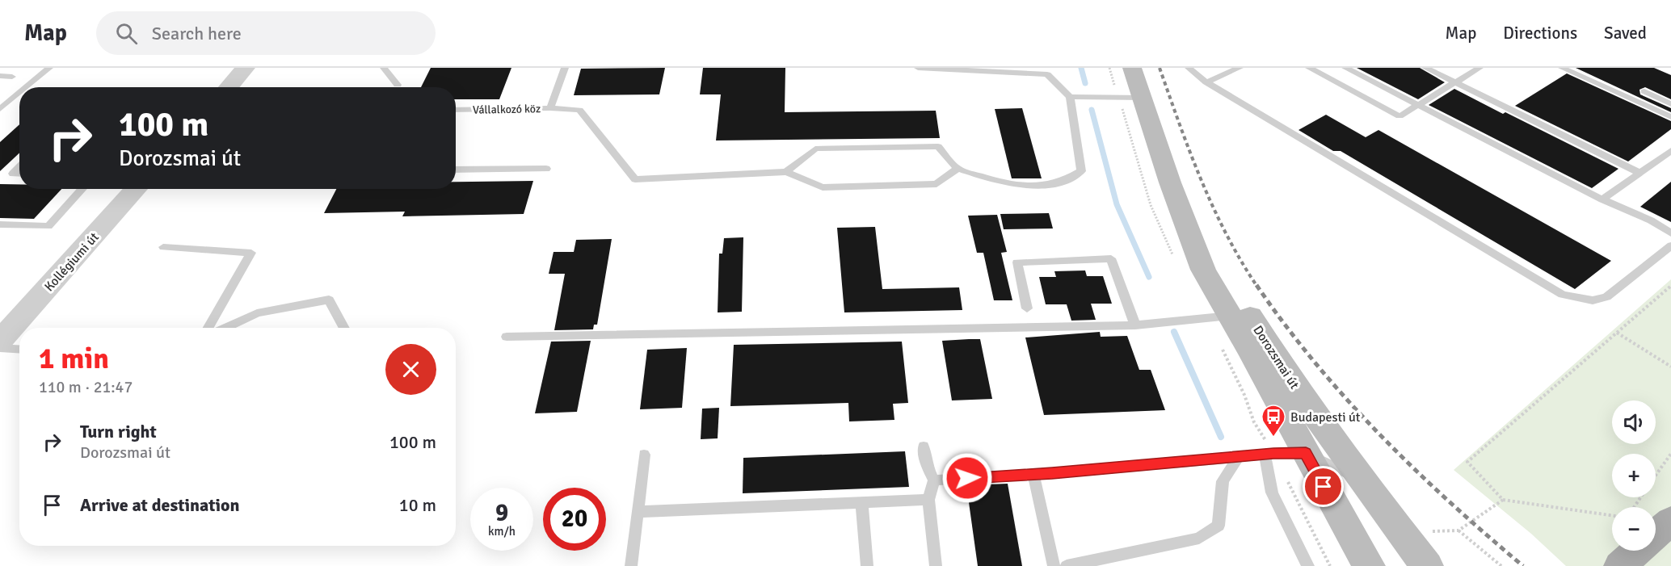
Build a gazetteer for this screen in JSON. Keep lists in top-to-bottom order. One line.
{"streets":{"main road":["Dorozsmai út"],"street":["Kollégiumi út"],"lane":["Vállalkozó köz"]},"places":{"bus stop":["Budapesti út"]},"page":{"header":"Map","search":"Search here","nav":["Map","Directions","Saved"],"turn":["100 m","Dorozsmai út"],"heading":["1 min","110 m · 21:47"],"map_buttons":["+","−"],"list":[{"name":"Turn right","note":"Dorozsmai út","value":"100 m"},{"name":"Arrive at destination","value":"10 m"}],"speed":"9 km/h","limit":"20"}}
